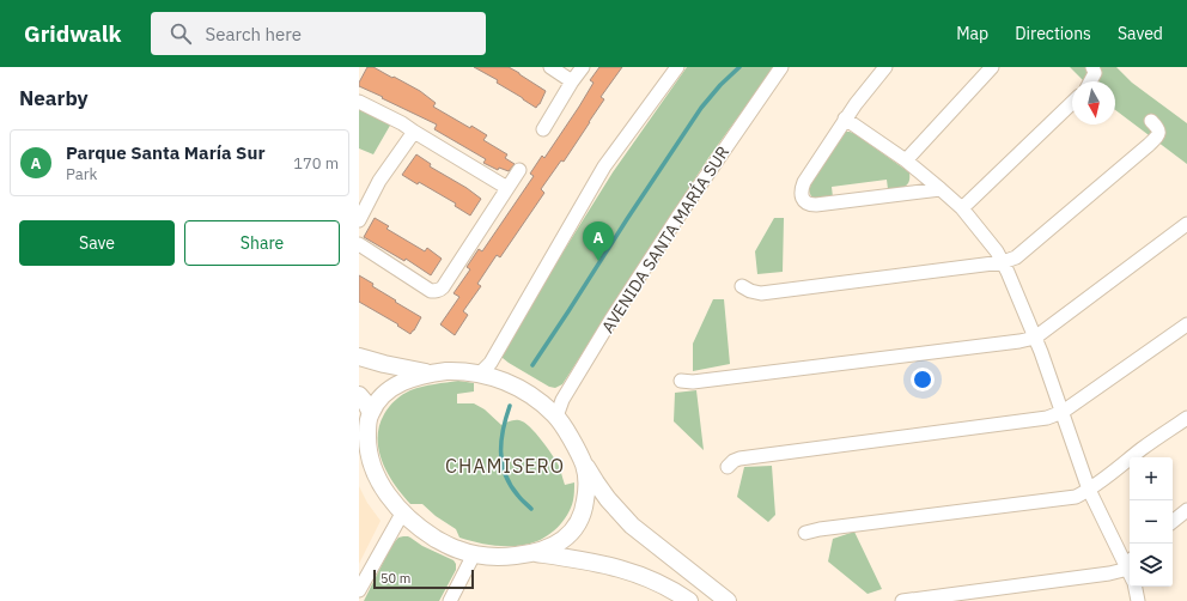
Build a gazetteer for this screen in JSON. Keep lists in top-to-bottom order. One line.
{"streets":{"street":["AVENIDA SANTA MARÍA SUR"]},"districts":["CHAMISERO"],"scale_bar":"50 m","north":"bottom","page":{"header":"Gridwalk","search":"Search here","nav":["Map","Directions","Saved"],"heading":"Nearby","list":[{"mark":"A","name":"Parque Santa María Sur","note":"Park","value":"170 m"}],"buttons":["Save","Share"],"pins":"A","map_buttons":["+","−"],"scale":"50 m"}}
